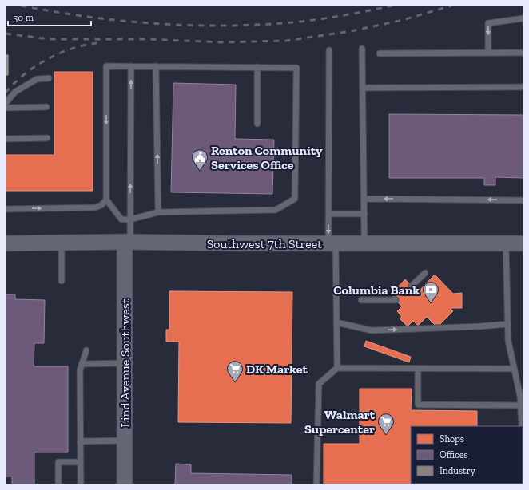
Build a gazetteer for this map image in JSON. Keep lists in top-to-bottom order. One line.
{"streets":{"street":["Southwest 7th Street","Lind Avenue Southwest"]},"crossings":[["Southwest 7th Street","Lind Avenue Southwest"]],"places":{"public building":["Renton Community Services Office"],"bank":["Columbia Bank"],"supermarket":["DK Market","Walmart Supercenter"]},"legend":["Shops","Offices","Industry"],"scale_bar":"50 m"}
